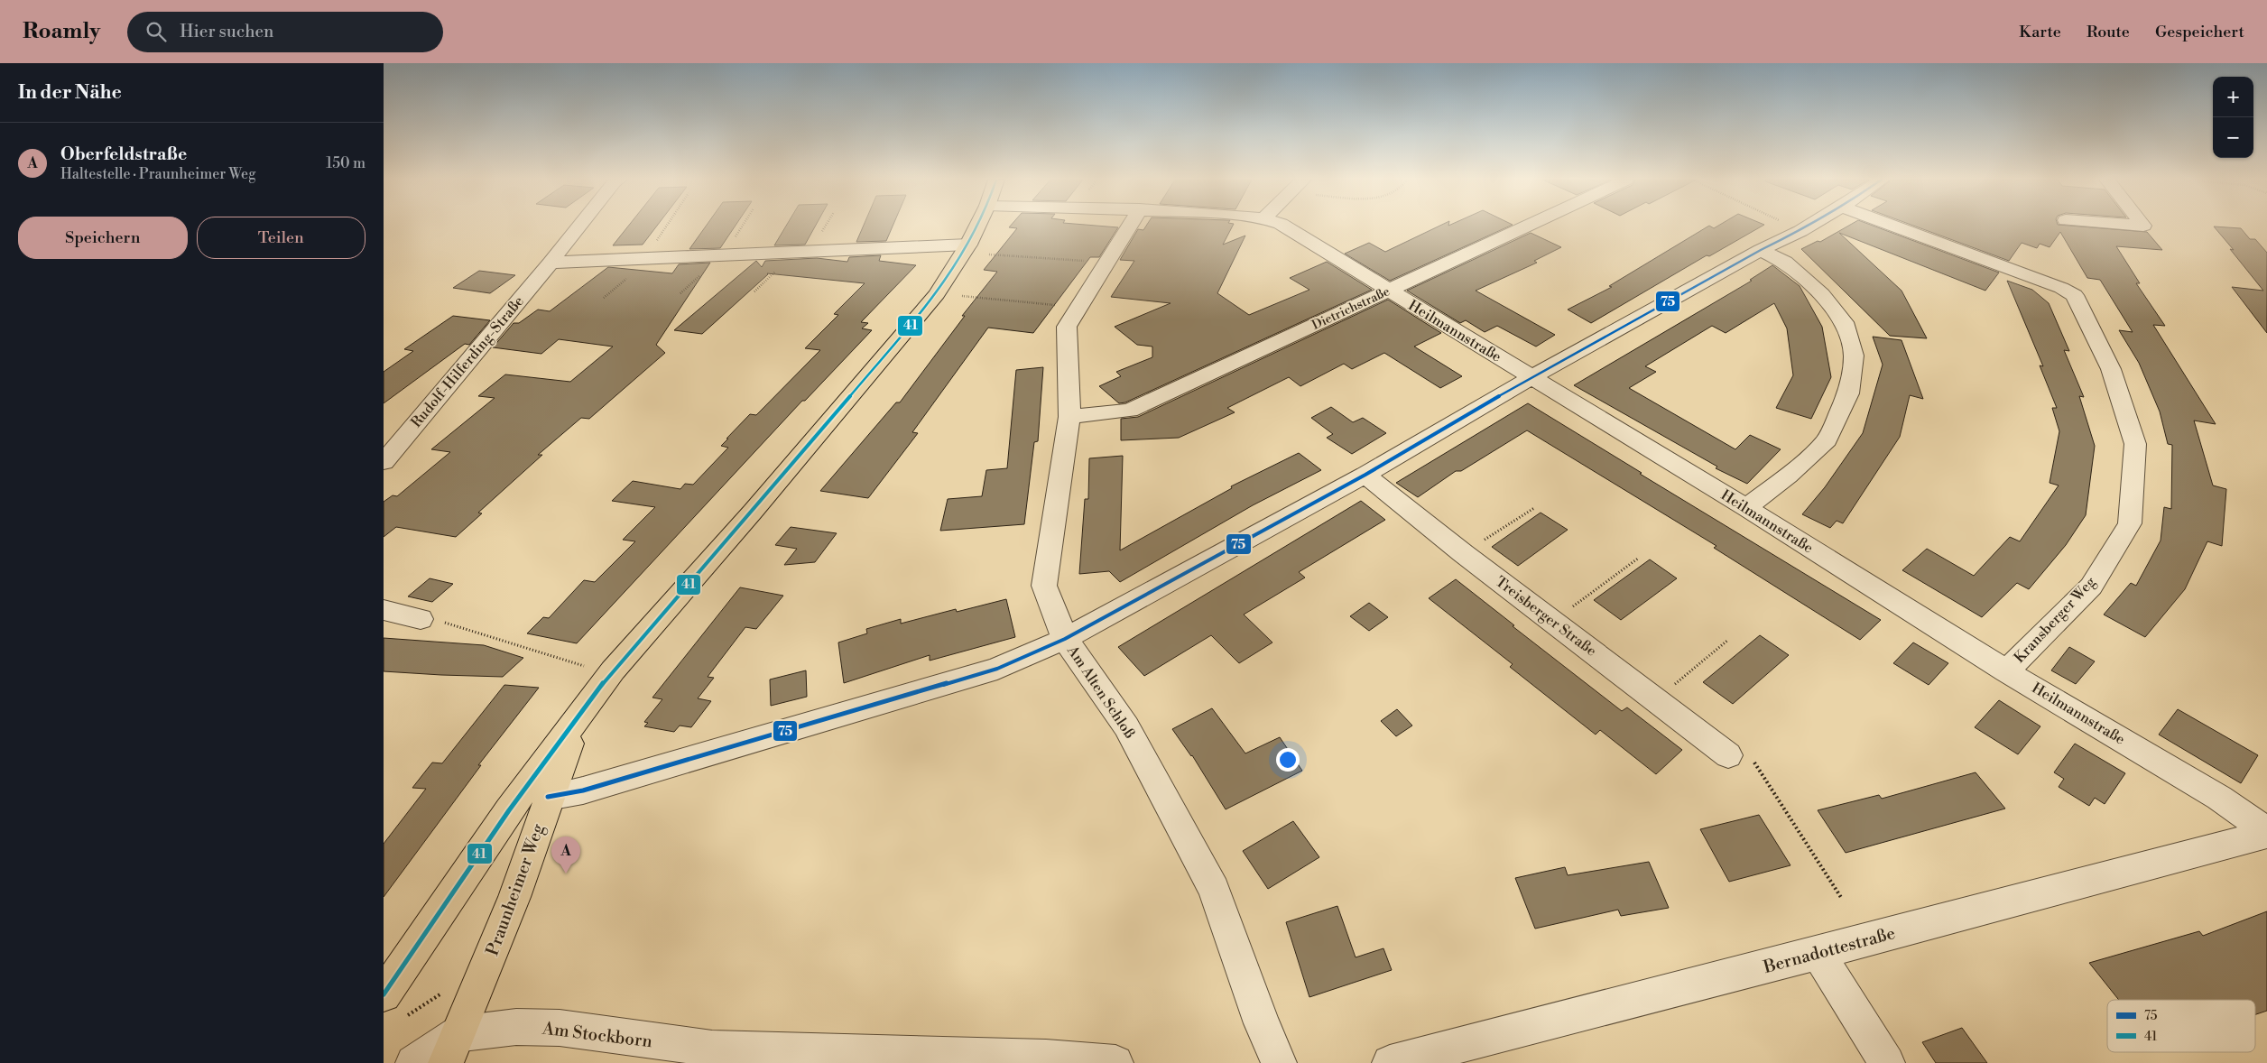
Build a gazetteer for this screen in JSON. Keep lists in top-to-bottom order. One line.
{"streets":{"main road":["Praunheimer Weg"],"street":["Dietrichstraße","Heilmannstraße","Rudolf-Hilferding-Straße","Treisberger Straße","Kransberger Weg","Am Alten Schloß","Bernadottestraße","Am Stockborn"]},"crossings":[["Dietrichstraße","Heilmannstraße"],["Dietrichstraße","Am Alten Schloß"],["Heilmannstraße","Kransberger Weg"],["Heilmannstraße","Bernadottestraße"],["Praunheimer Weg","Am Stockborn"]],"lines":["transit line 75","transit line 41"],"legend":["75","41"],"page":{"header":"Roamly","search":"Hier suchen","nav":["Karte","Route","Gespeichert"],"heading":"In der Nähe","map_buttons":["+","−"],"list":[{"mark":"A","name":"Oberfeldstraße","note":"Haltestelle · Praunheimer Weg","value":"150 m"}],"buttons":["Speichern","Teilen"],"pins":"A"}}
